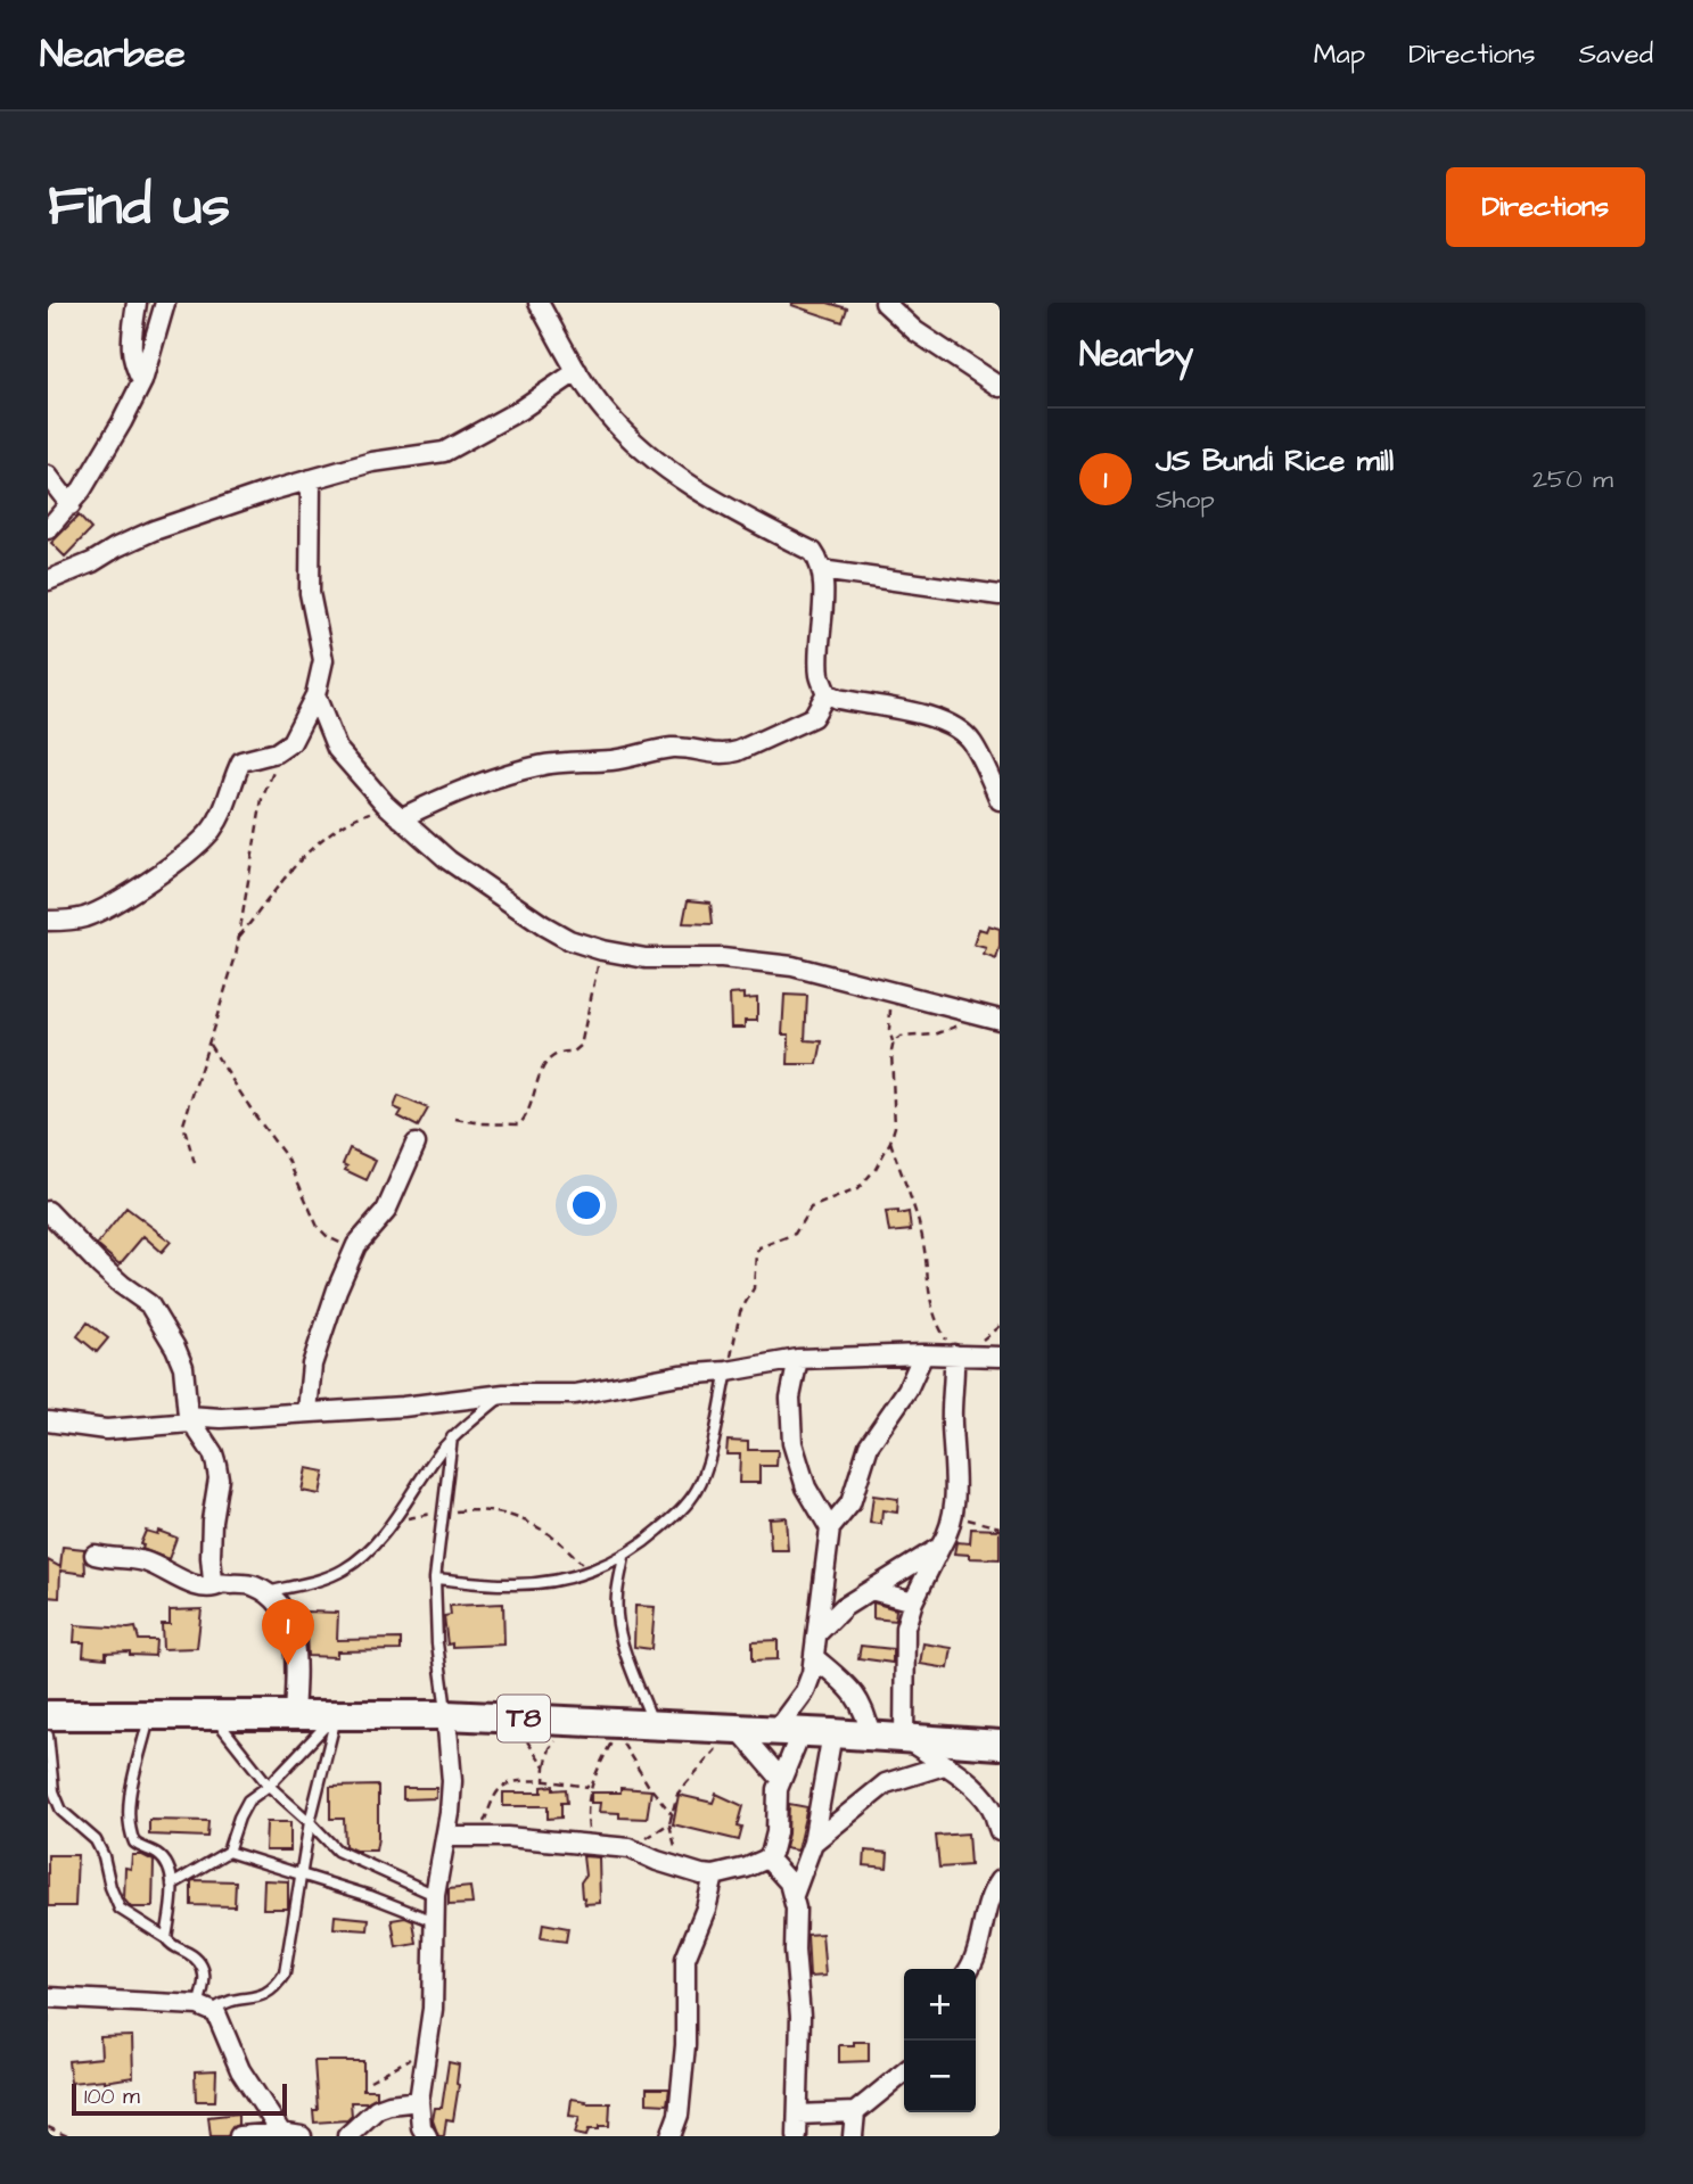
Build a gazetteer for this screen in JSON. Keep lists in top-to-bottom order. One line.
{"streets":{"highway":["T8"]},"scale_bar":"100 m","page":{"header":"Nearbee","nav":["Map","Directions","Saved"],"buttons":"Directions","title":"Find us","heading":"Nearby","list":[{"mark":"1","name":"JS Bundi Rice mill","note":"Shop","value":"250 m"}],"pins":"1","map_buttons":["+","−"],"scale":"100 m"}}
